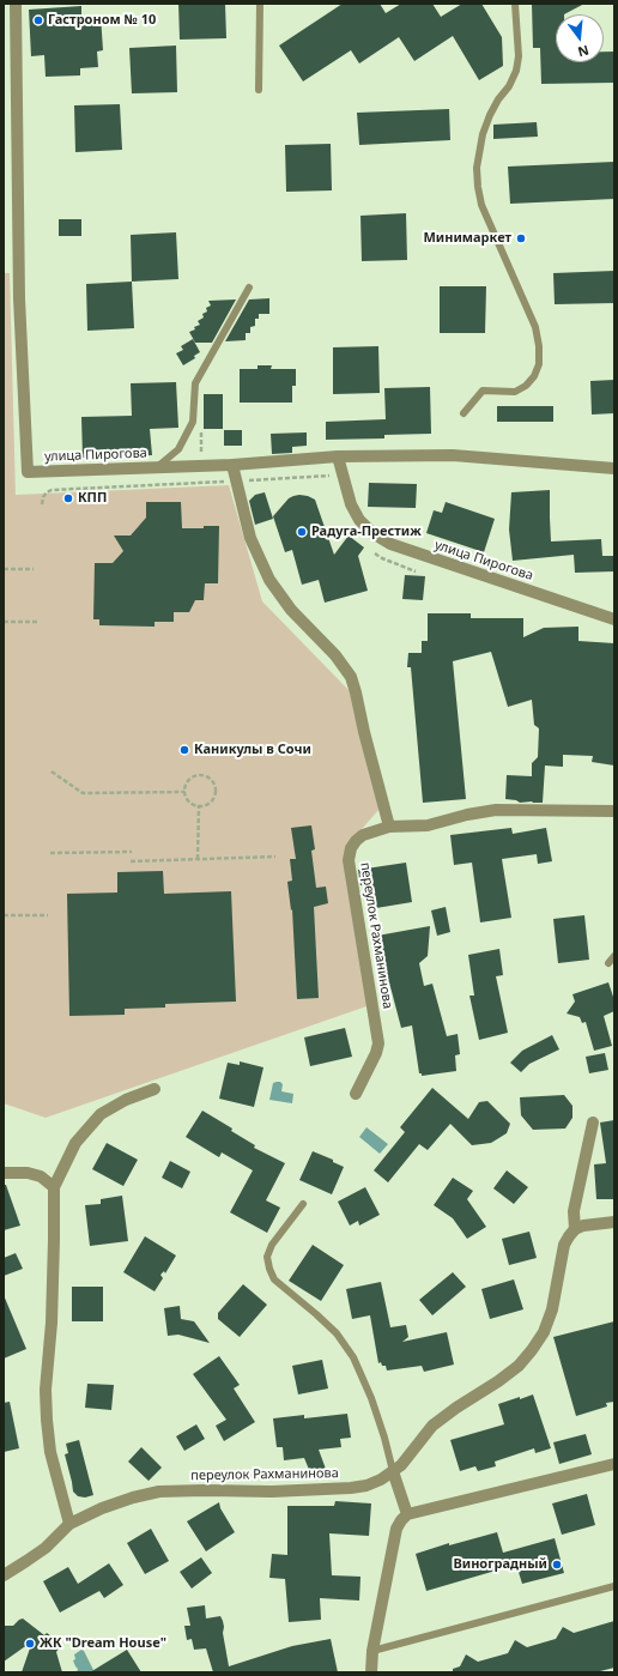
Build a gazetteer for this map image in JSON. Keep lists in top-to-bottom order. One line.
{"streets":{"street":["улица Пирогова","переулок Рахманинова"]},"places":["Гастроном № 10","Минимаркет","КПП","Радуга-Престиж","Каникулы в Сочи","Виноградный","ЖК \"Dream House\""],"north":"bottom"}
